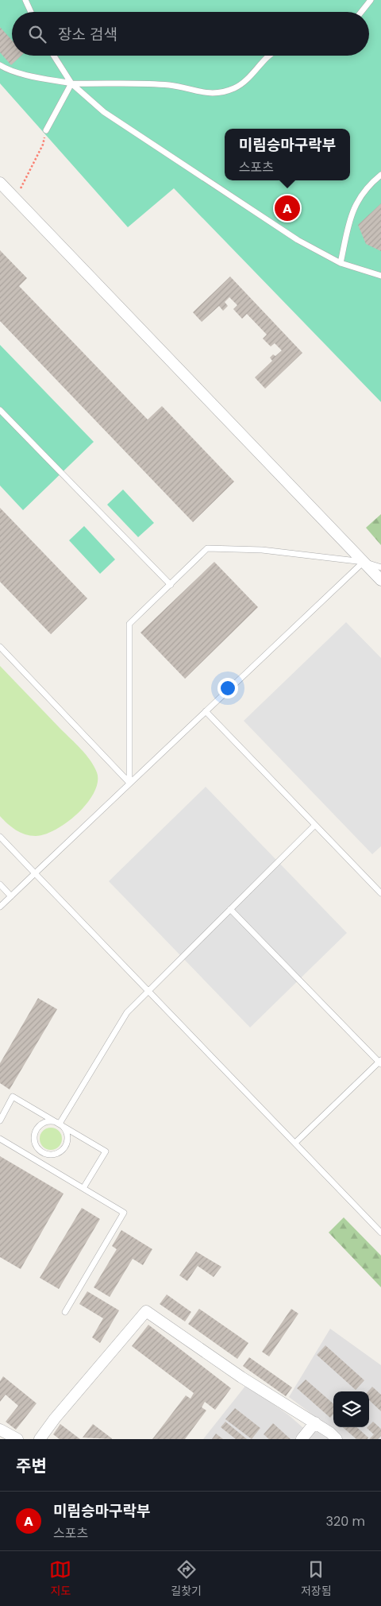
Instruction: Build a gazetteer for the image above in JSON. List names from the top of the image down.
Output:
{
  "page": {
    "search": "장소 검색",
    "popup": ["미림승마구락부", "스포츠"],
    "pins": "A",
    "heading": "주변",
    "list": [
      {
        "mark": "A",
        "name": "미림승마구락부",
        "note": "스포츠",
        "value": "320 m"
      }
    ],
    "nav": ["지도", "길찾기", "저장됨"]
  }
}
